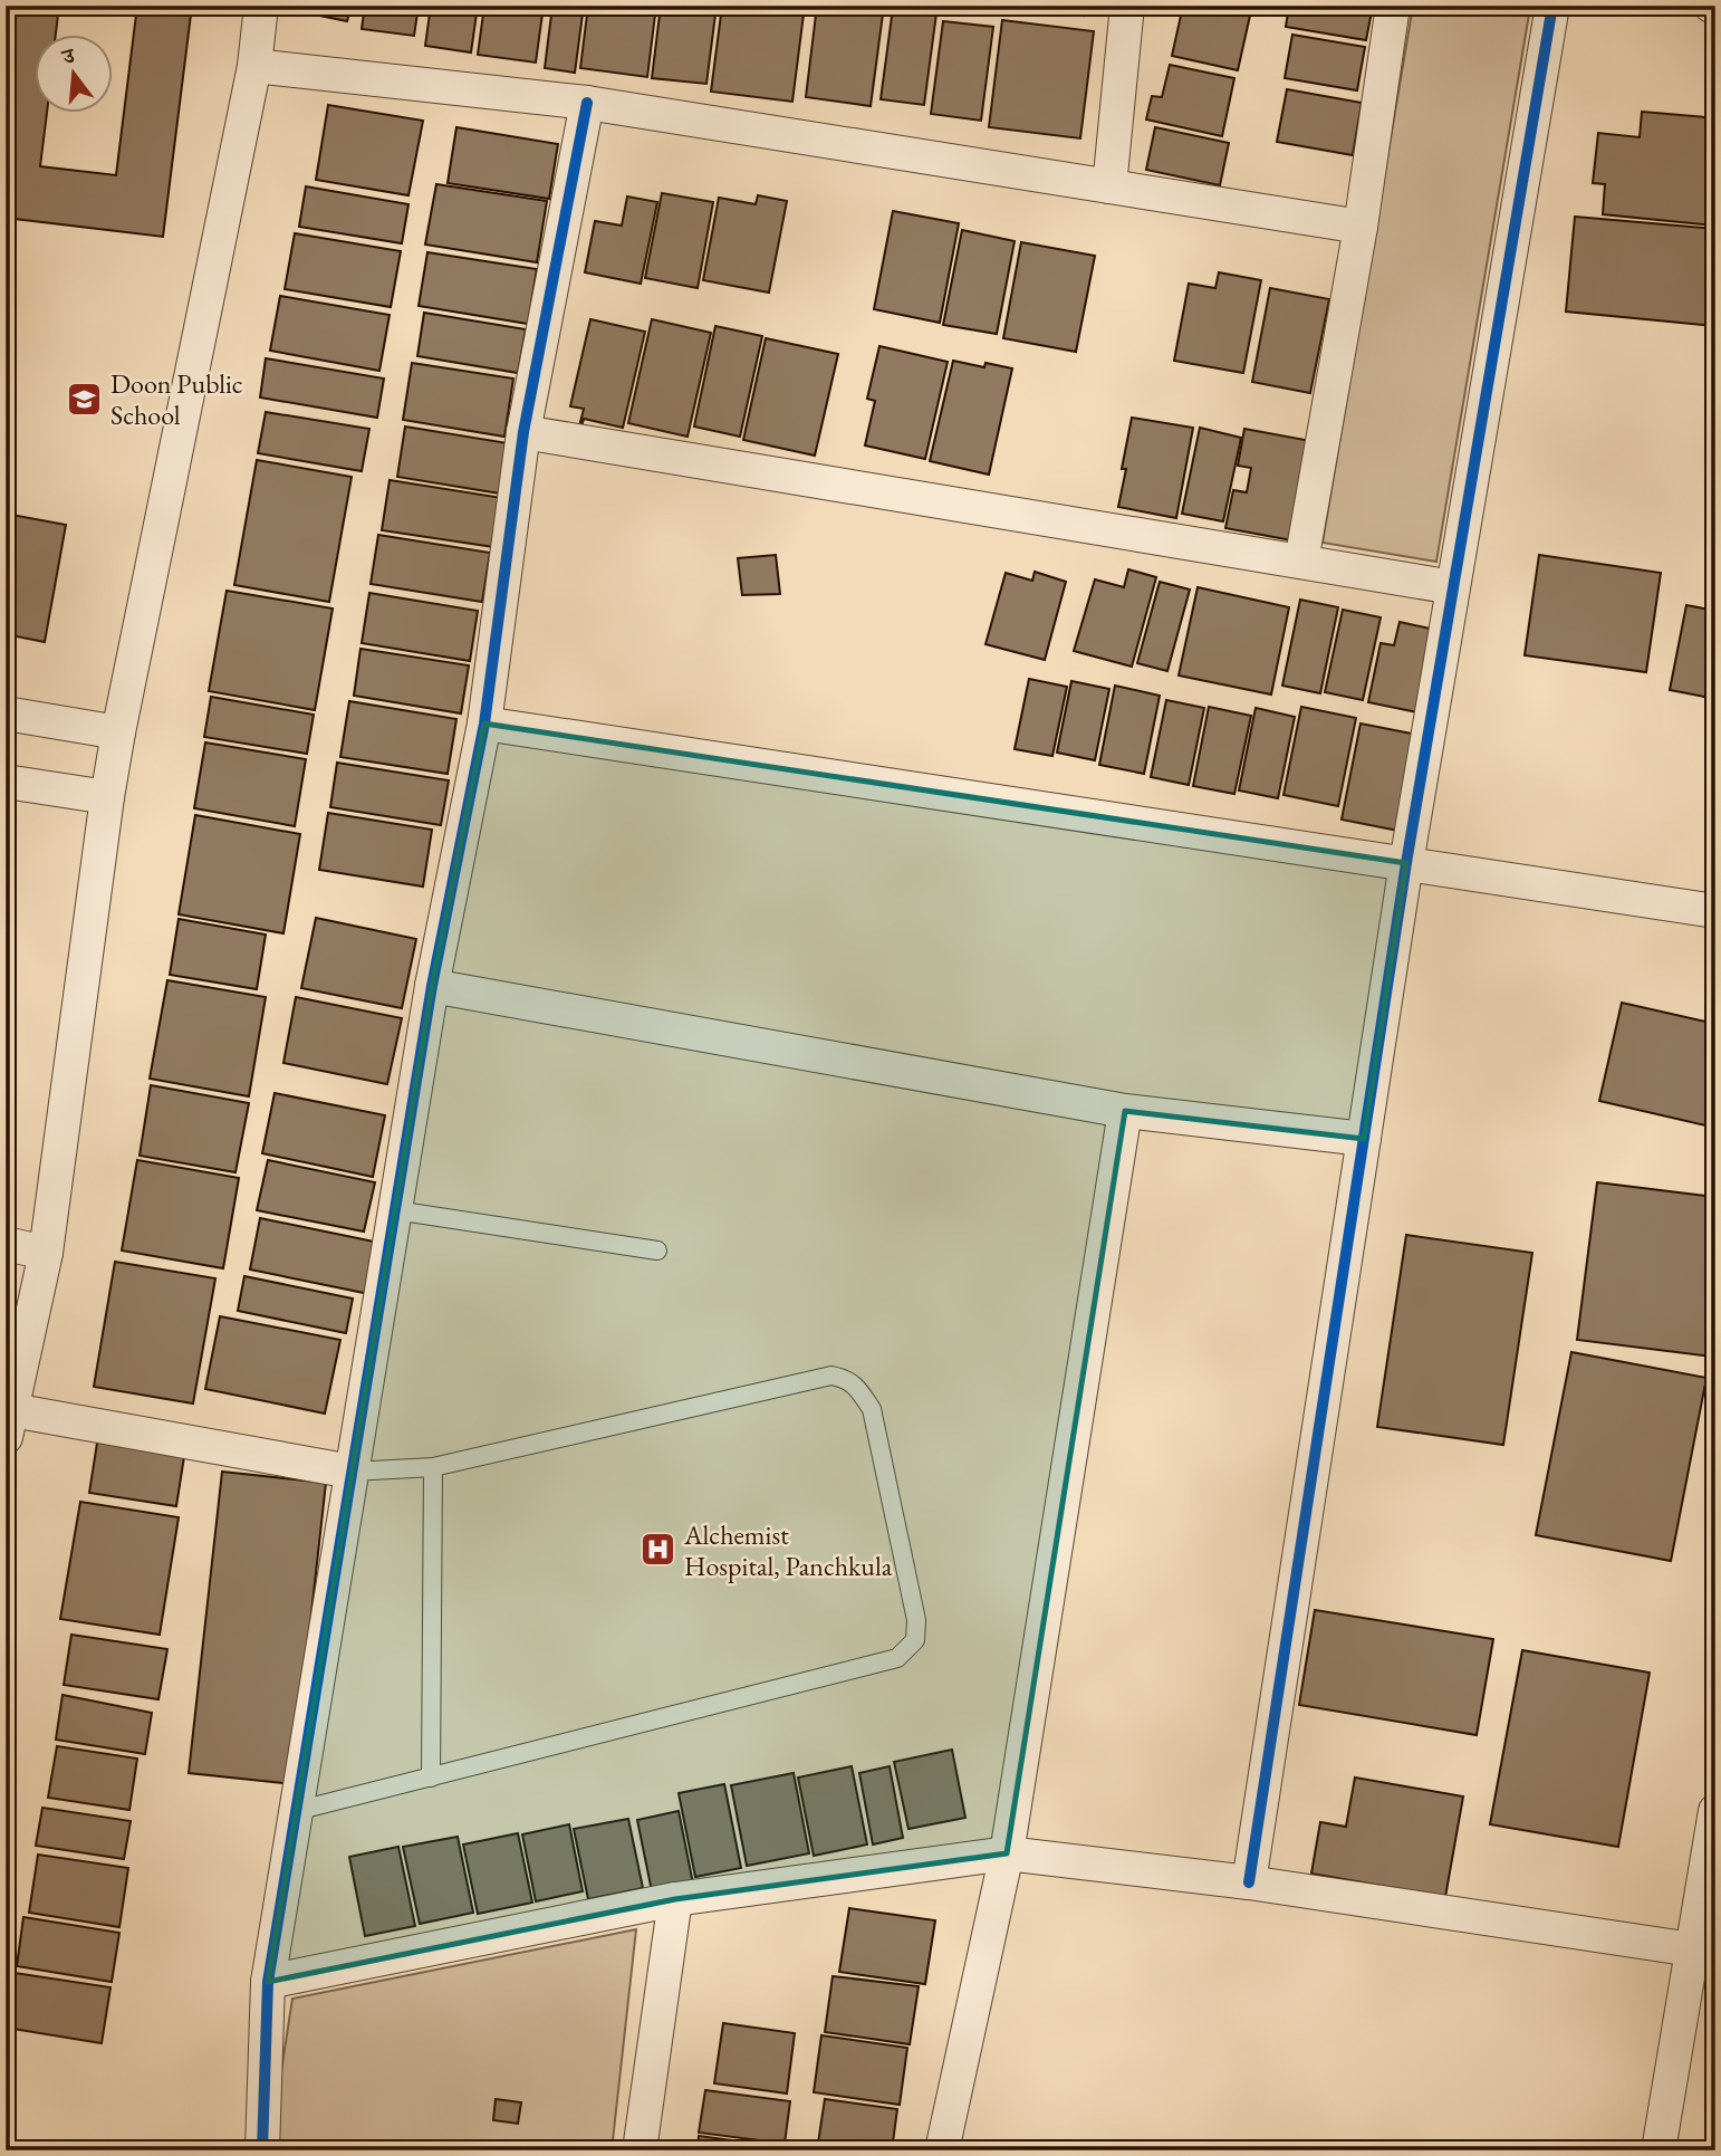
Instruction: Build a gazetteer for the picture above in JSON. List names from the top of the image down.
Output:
{
  "places": {
    "school or university": ["Doon Public School"],
    "hospital": ["Alchemist Hospital, Panchkula"]
  },
  "north": "top"
}
